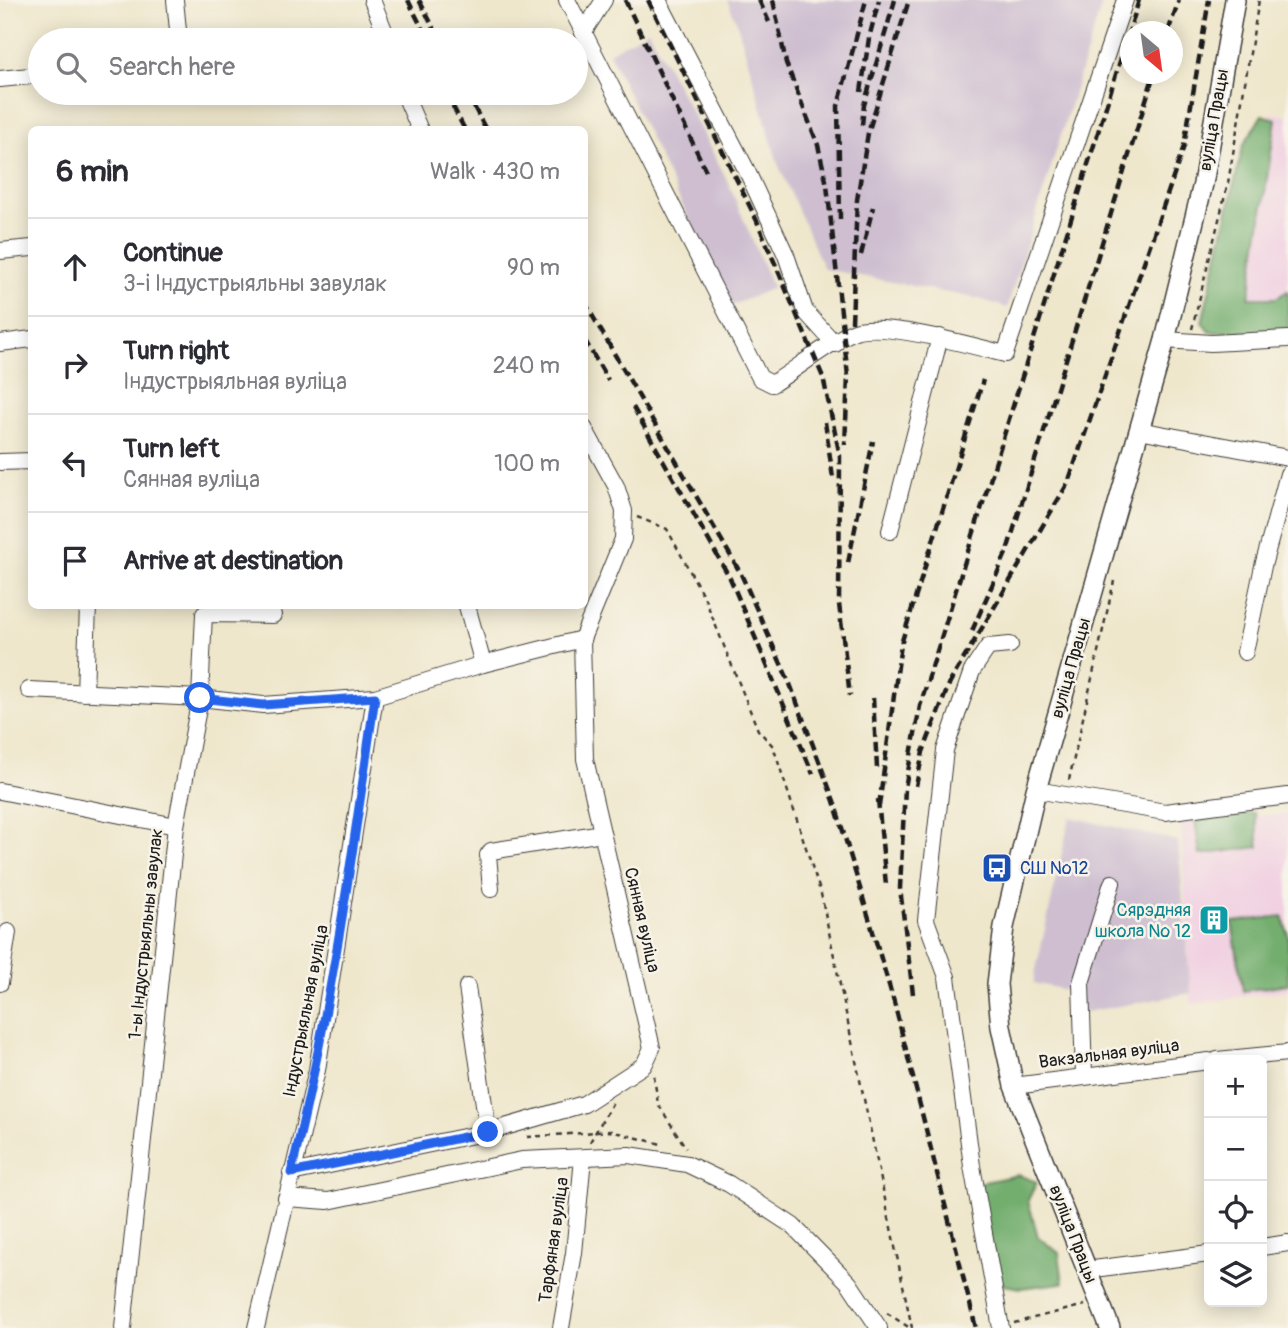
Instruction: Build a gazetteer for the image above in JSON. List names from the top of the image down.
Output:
{
  "streets": {
    "main road": ["вуліца Працы"],
    "street": [
      "Сянная вуліца",
      "1-ы Індустрыяльны завулак",
      "Індустрыяльная вуліца",
      "Вакзальная вуліца",
      "Тарфяная вуліца"
    ]
  },
  "crossings": [
    ["вуліца Працы", "Вакзальная вуліца"],
    ["Сянная вуліца", "Індустрыяльная вуліца"]
  ],
  "places": {
    "bus stop": ["СШ №12"],
    "building": ["Сярэдняя школа № 12"]
  },
  "north": "bottom right",
  "page": {
    "search": "Search here",
    "heading": ["6 min", "Walk · 430 m"],
    "list": [
      ["Continue", "3-і Індустрыяльны завулак", "90 m"],
      ["Turn right", "Індустрыяльная вуліца", "240 m"],
      ["Turn left", "Сянная вуліца", "100 m"],
      "Arrive at destination"
    ],
    "map_buttons": ["+", "−"]
  }
}
